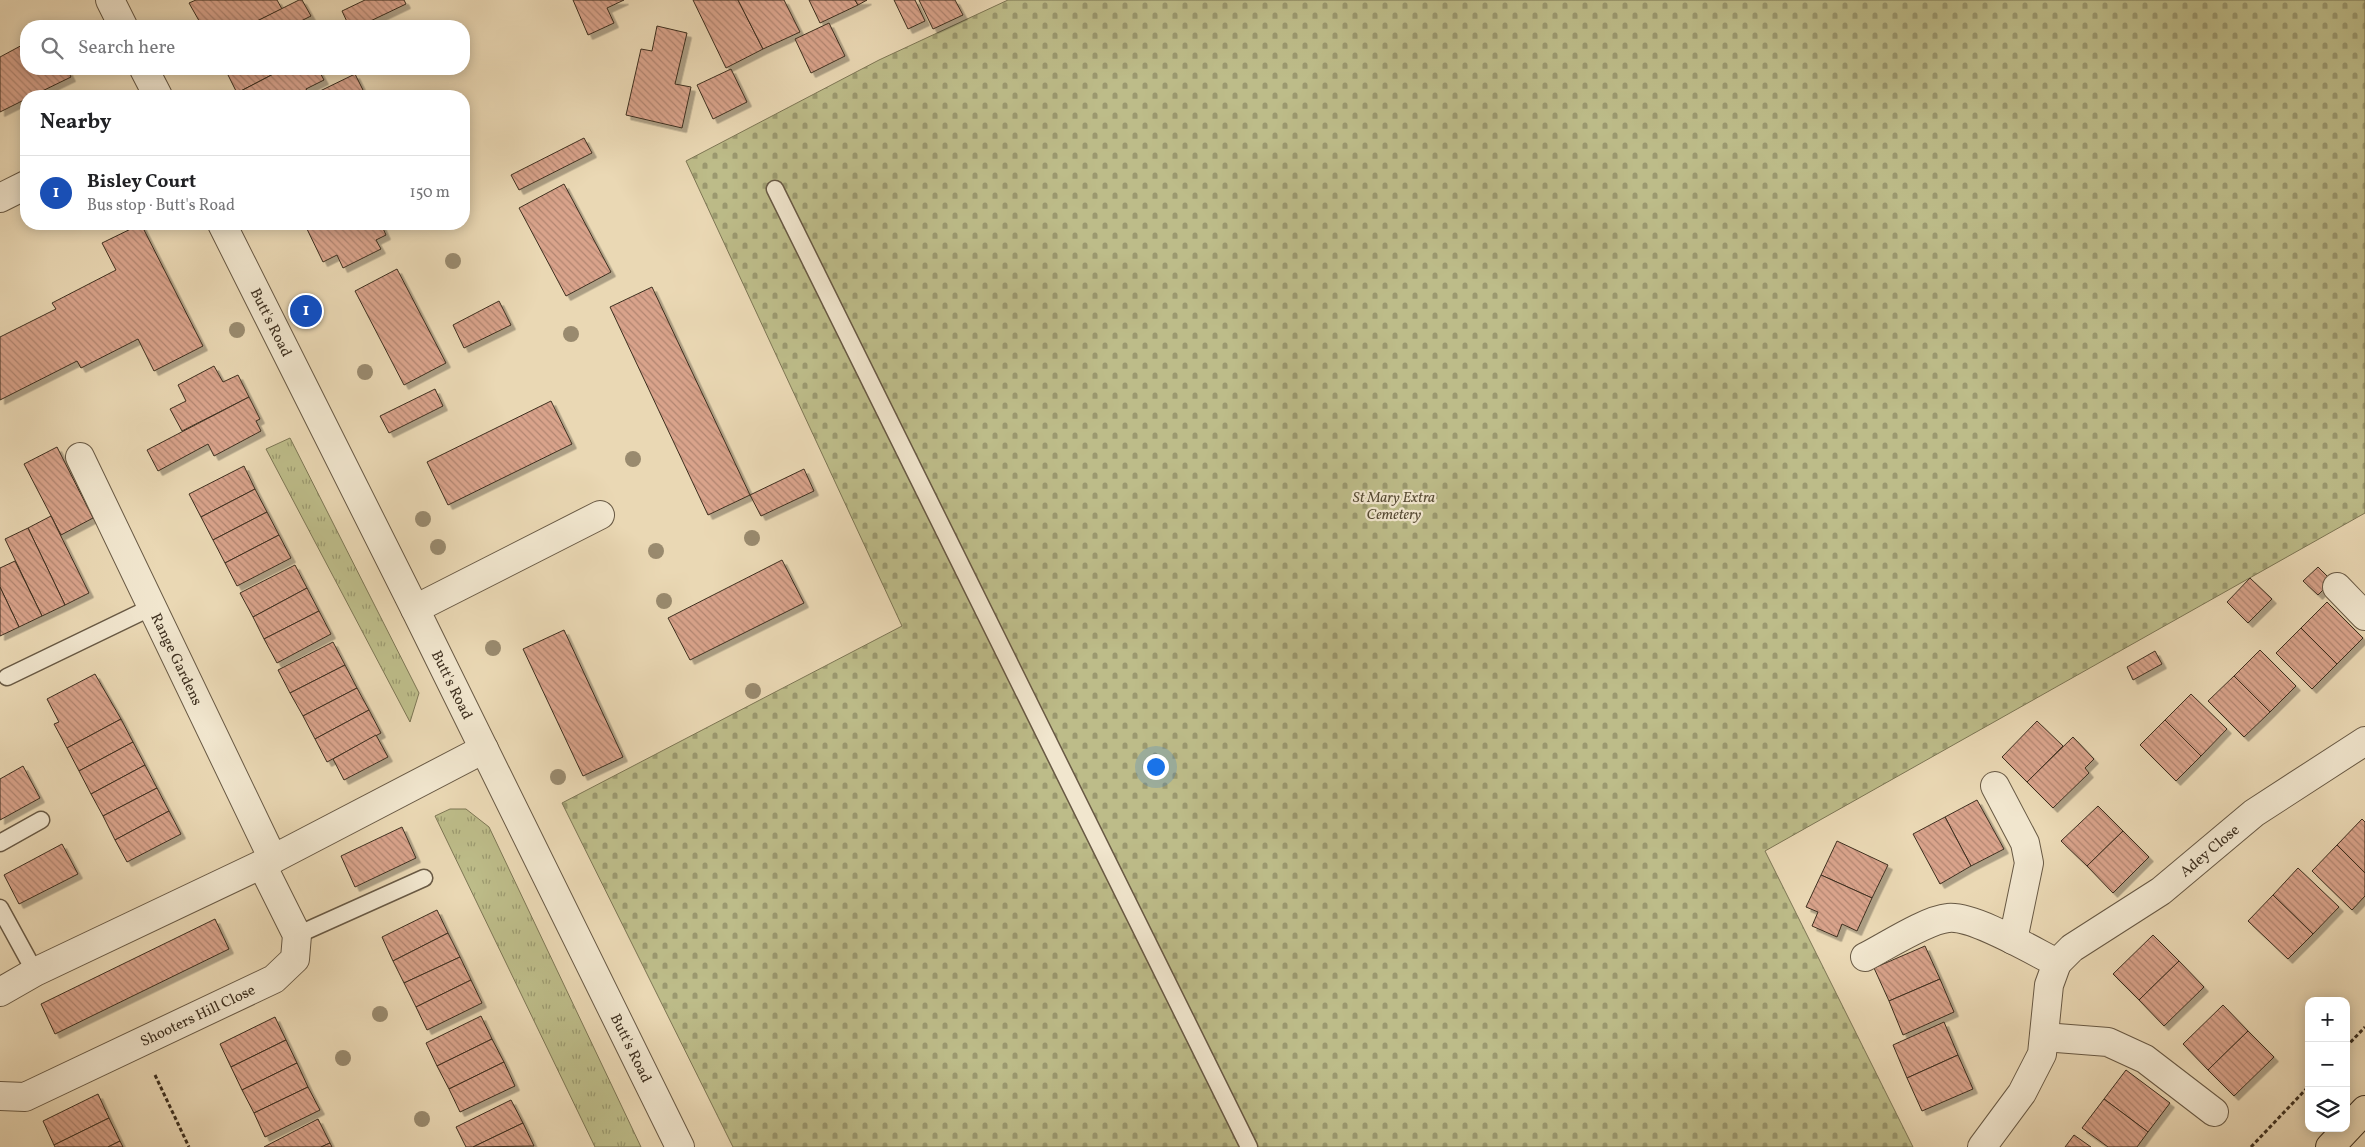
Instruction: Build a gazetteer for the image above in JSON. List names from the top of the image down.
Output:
{
  "streets": {
    "street": [
      "Butt's Road",
      "Range Gardens",
      "Adey Close",
      "Shooters Hill Close"
    ]
  },
  "crossings": [
    ["Range Gardens", "Shooters Hill Close"]
  ],
  "parks": ["St Mary Extra Cemetery"],
  "page": {
    "search": "Search here",
    "heading": "Nearby",
    "list": [
      {
        "mark": "1",
        "name": "Bisley Court",
        "note": "Bus stop · Butt's Road",
        "value": "150 m"
      }
    ],
    "pins": "1",
    "map_buttons": ["+", "−"]
  }
}
